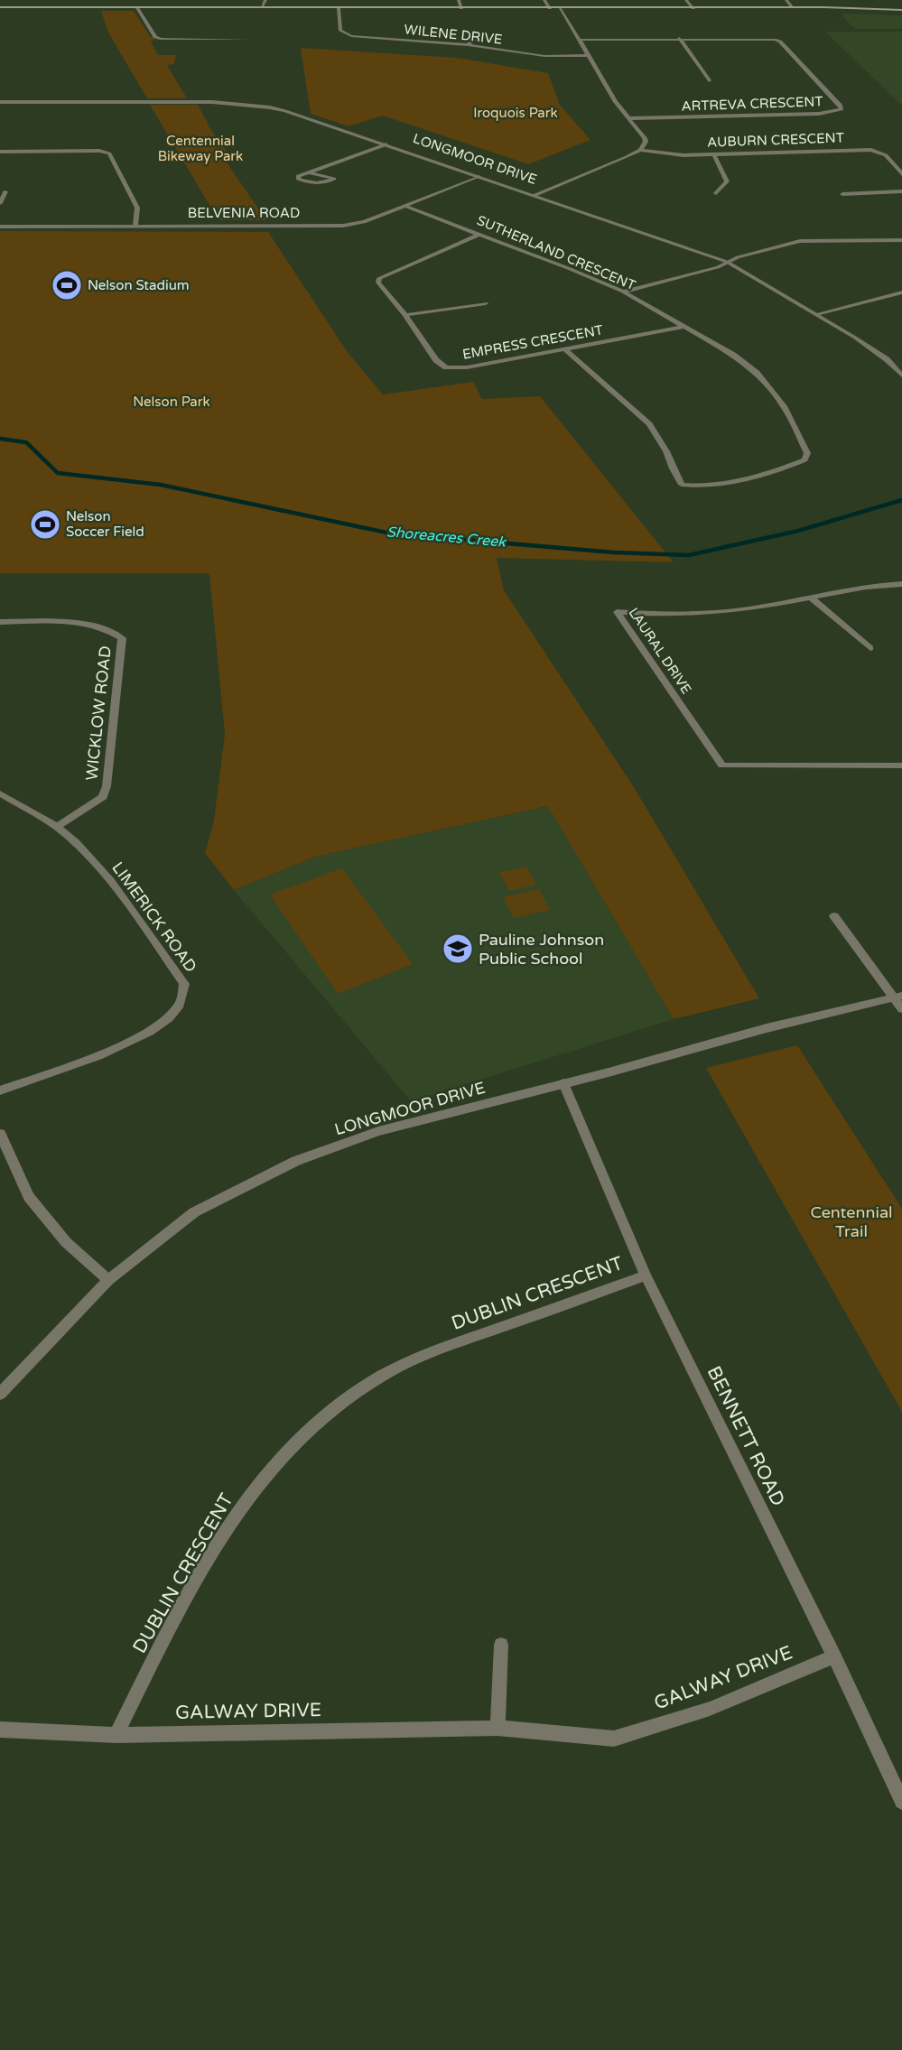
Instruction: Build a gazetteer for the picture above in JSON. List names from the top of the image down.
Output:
{
  "streets": {
    "street": [
      "WILENE DRIVE",
      "ARTREVA CRESCENT",
      "AUBURN CRESCENT",
      "LONGMOOR DRIVE",
      "BELVENIA ROAD",
      "SUTHERLAND CRESCENT",
      "EMPRESS CRESCENT",
      "LAURAL DRIVE",
      "WICKLOW ROAD",
      "LIMERICK ROAD",
      "DUBLIN CRESCENT",
      "BENNETT ROAD",
      "GALWAY DRIVE"
    ]
  },
  "crossings": [
    ["LONGMOOR DRIVE", "BELVENIA ROAD"],
    ["LONGMOOR DRIVE", "BENNETT ROAD"],
    ["BELVENIA ROAD", "SUTHERLAND CRESCENT"],
    ["SUTHERLAND CRESCENT", "EMPRESS CRESCENT"],
    ["WICKLOW ROAD", "LIMERICK ROAD"],
    ["DUBLIN CRESCENT", "BENNETT ROAD"],
    ["DUBLIN CRESCENT", "GALWAY DRIVE"],
    ["BENNETT ROAD", "GALWAY DRIVE"]
  ],
  "water": ["Shoreacres Creek"],
  "parks": [
    "Iroquois Park",
    "Centennial Bikeway Park",
    "Nelson Park",
    "Centennial Trail"
  ],
  "places": {
    "sports": ["Nelson Stadium", "Nelson Soccer Field"],
    "school or university": ["Pauline Johnson Public School"]
  }
}
